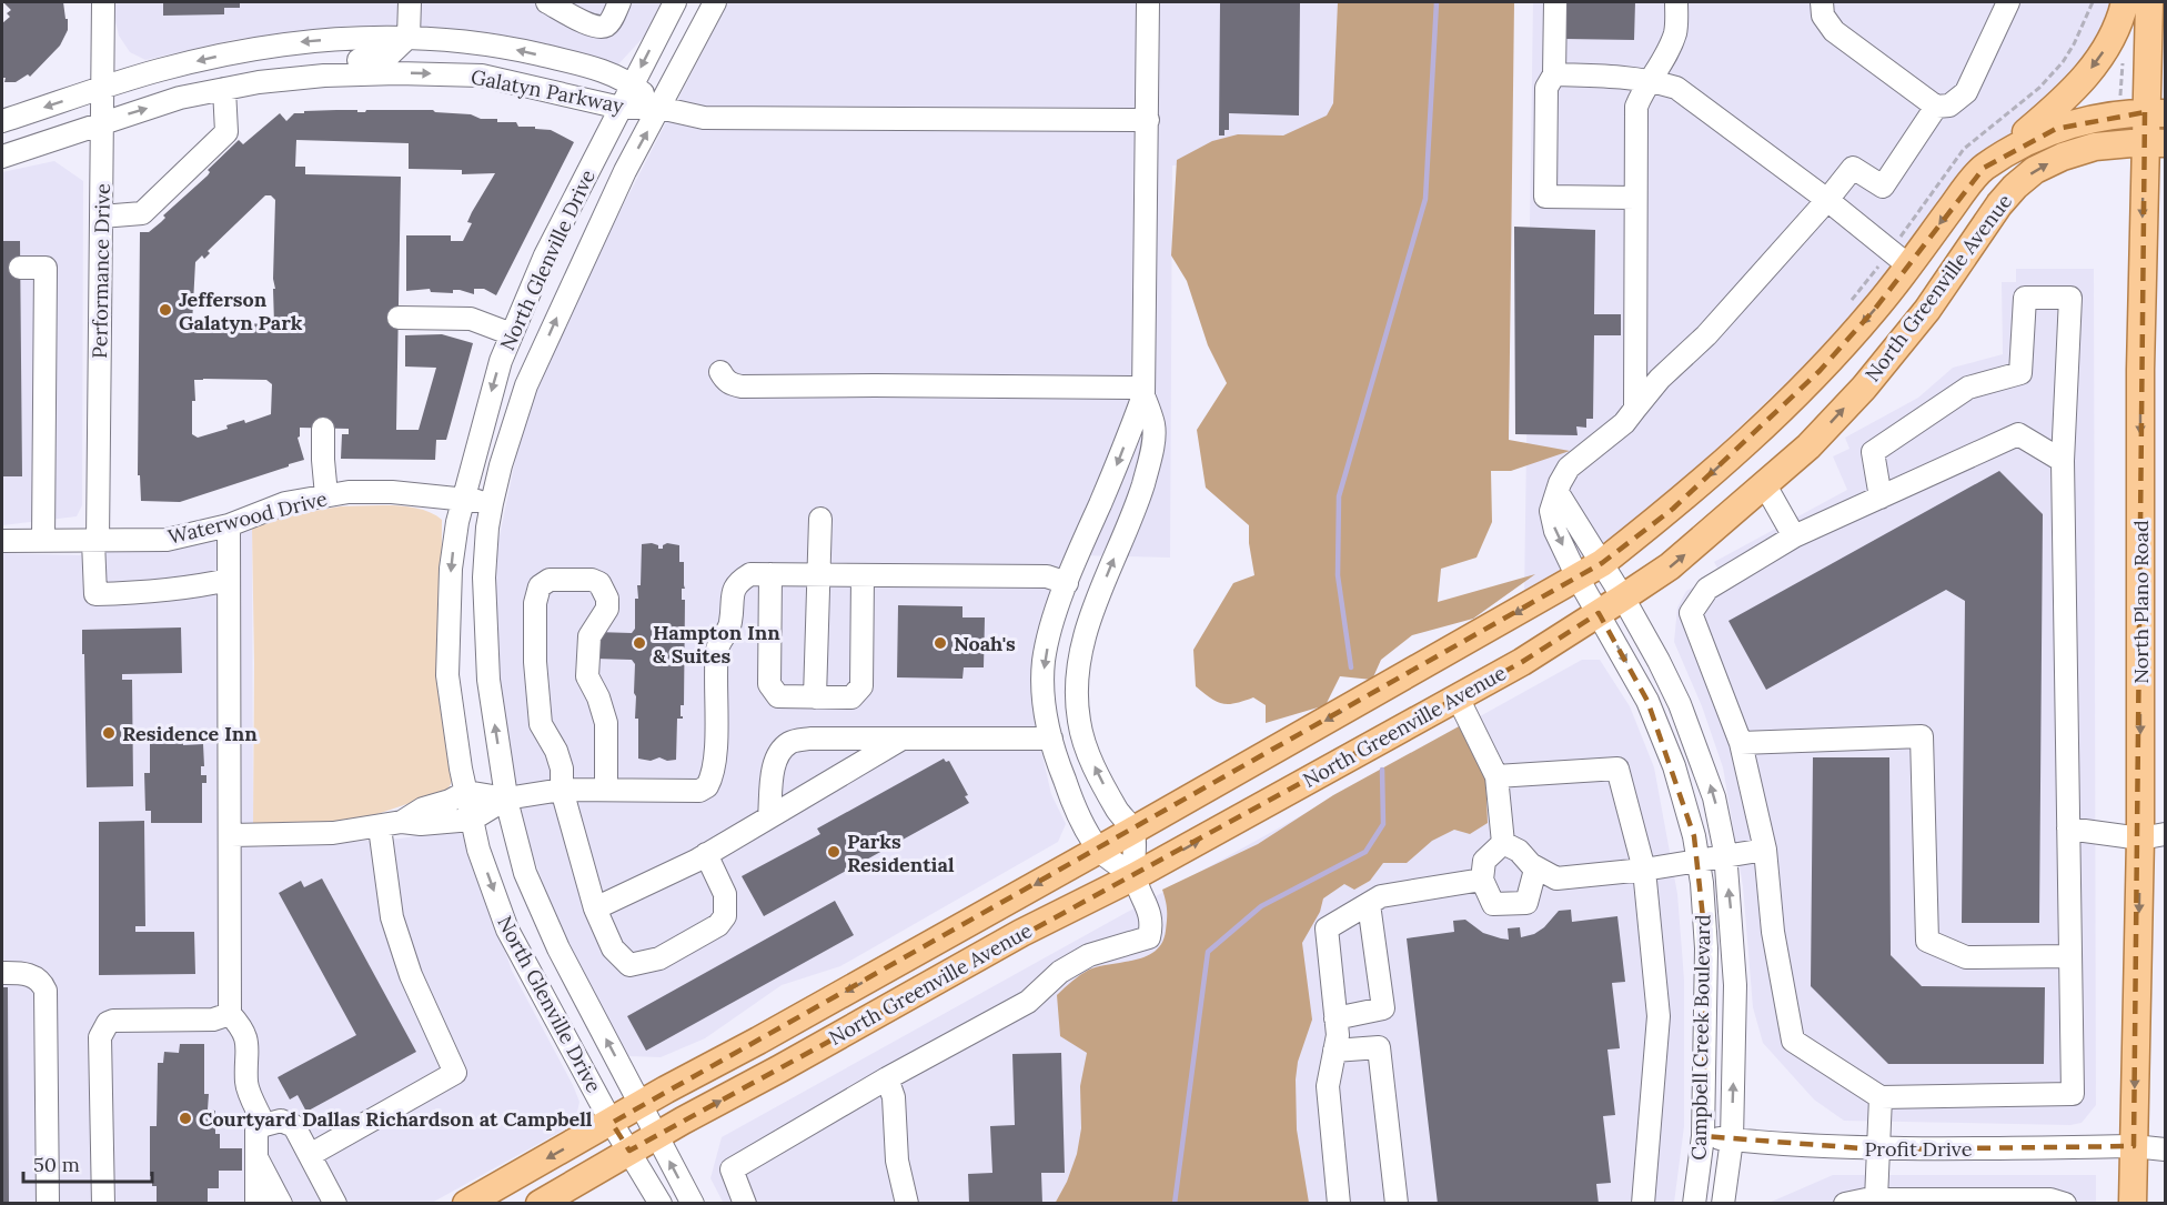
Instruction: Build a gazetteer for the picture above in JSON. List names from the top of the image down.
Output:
{
  "streets": {
    "main road": ["North Greenville Avenue", "North Plano Road"],
    "street": [
      "Galatyn Parkway",
      "North Glenville Drive",
      "Performance Drive",
      "Waterwood Drive",
      "Campbell Creek Boulevard",
      "Profit Drive"
    ]
  },
  "crossings": [
    ["Galatyn Parkway", "North Glenville Drive"],
    ["Galatyn Parkway", "Performance Drive"],
    ["North Glenville Drive", "North Greenville Avenue"],
    ["North Glenville Drive", "Waterwood Drive"],
    ["Performance Drive", "Waterwood Drive"],
    ["North Greenville Avenue", "North Plano Road"],
    ["North Greenville Avenue", "Campbell Creek Boulevard"],
    ["North Plano Road", "Profit Drive"],
    ["Campbell Creek Boulevard", "Profit Drive"]
  ],
  "one_way": ["North Plano Road"],
  "places": [
    "Jefferson Galatyn Park",
    "Hampton Inn & Suites",
    "Noah's",
    "Residence Inn",
    "Parks Residential",
    "Courtyard Dallas Richardson at Campbell"
  ],
  "scale_bar": "50 m"
}
